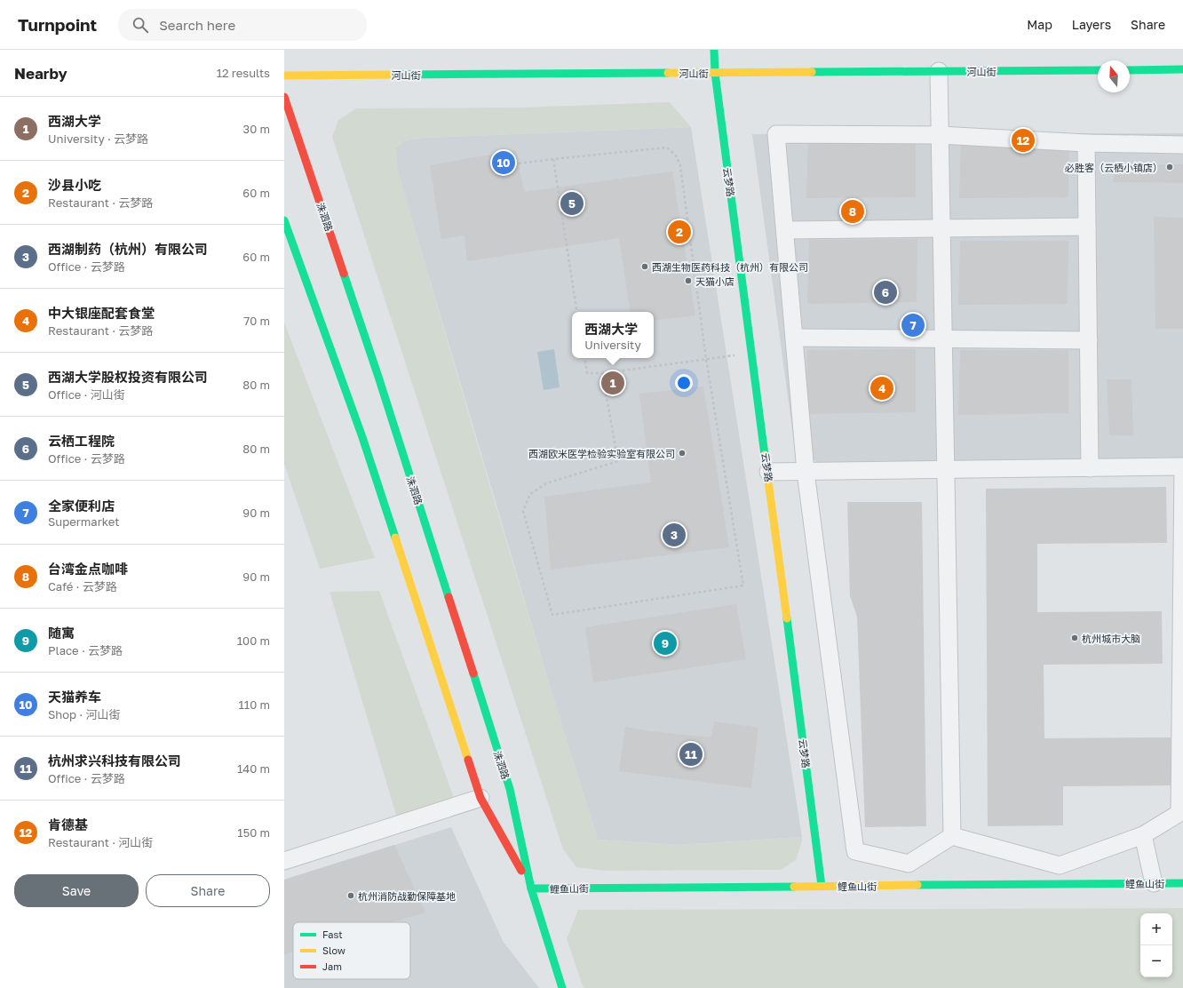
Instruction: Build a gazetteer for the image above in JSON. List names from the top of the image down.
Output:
{
  "streets": {
    "street": [
      "河山街",
      "云梦路",
      "洙泗路",
      "鲤鱼山街"
    ]
  },
  "crossings": [
    ["河山街", "云梦路"],
    ["云梦路", "鲤鱼山街"],
    ["洙泗路", "鲤鱼山街"]
  ],
  "places": [
    "必胜客（云栖小镇店）",
    "西湖生物医药科技（杭州）有限公司",
    "天猫小店",
    "西湖欧米医学检验实验室有限公司",
    "杭州城市大脑",
    "杭州消防战勤保障基地"
  ],
  "legend": ["Fast", "Slow", "Jam"],
  "north": "top",
  "page": {
    "header": "Turnpoint",
    "search": "Search here",
    "nav": ["Map", "Layers", "Share"],
    "heading": ["Nearby", "12 results"],
    "list": [
      {
        "mark": "1",
        "name": "西湖大学",
        "note": "University · 云梦路",
        "value": "30 m"
      },
      {
        "mark": "2",
        "name": "沙县小吃",
        "note": "Restaurant · 云梦路",
        "value": "60 m"
      },
      {
        "mark": "3",
        "name": "西湖制药（杭州）有限公司",
        "note": "Office · 云梦路",
        "value": "60 m"
      },
      {
        "mark": "4",
        "name": "中大银座配套食堂",
        "note": "Restaurant · 云梦路",
        "value": "70 m"
      },
      {
        "mark": "5",
        "name": "西湖大学股权投资有限公司",
        "note": "Office · 河山街",
        "value": "80 m"
      },
      {
        "mark": "6",
        "name": "云栖工程院",
        "note": "Office · 云梦路",
        "value": "80 m"
      },
      {
        "mark": "7",
        "name": "全家便利店",
        "note": "Supermarket",
        "value": "90 m"
      },
      {
        "mark": "8",
        "name": "台湾金点咖啡",
        "note": "Café · 云梦路",
        "value": "90 m"
      },
      {
        "mark": "9",
        "name": "随寓",
        "note": "Place · 云梦路",
        "value": "100 m"
      },
      {
        "mark": "10",
        "name": "天猫养车",
        "note": "Shop · 河山街",
        "value": "110 m"
      },
      {
        "mark": "11",
        "name": "杭州求兴科技有限公司",
        "note": "Office · 云梦路",
        "value": "140 m"
      },
      {
        "mark": "12",
        "name": "肯德基",
        "note": "Restaurant · 河山街",
        "value": "150 m"
      }
    ],
    "pins": [
      "12",
      "10",
      "5",
      "8",
      "2",
      "6",
      "7",
      "1",
      "4",
      "3",
      "9",
      "11"
    ],
    "popup": ["西湖大学", "University"],
    "buttons": ["Save", "Share"],
    "map_buttons": ["+", "−"]
  }
}
